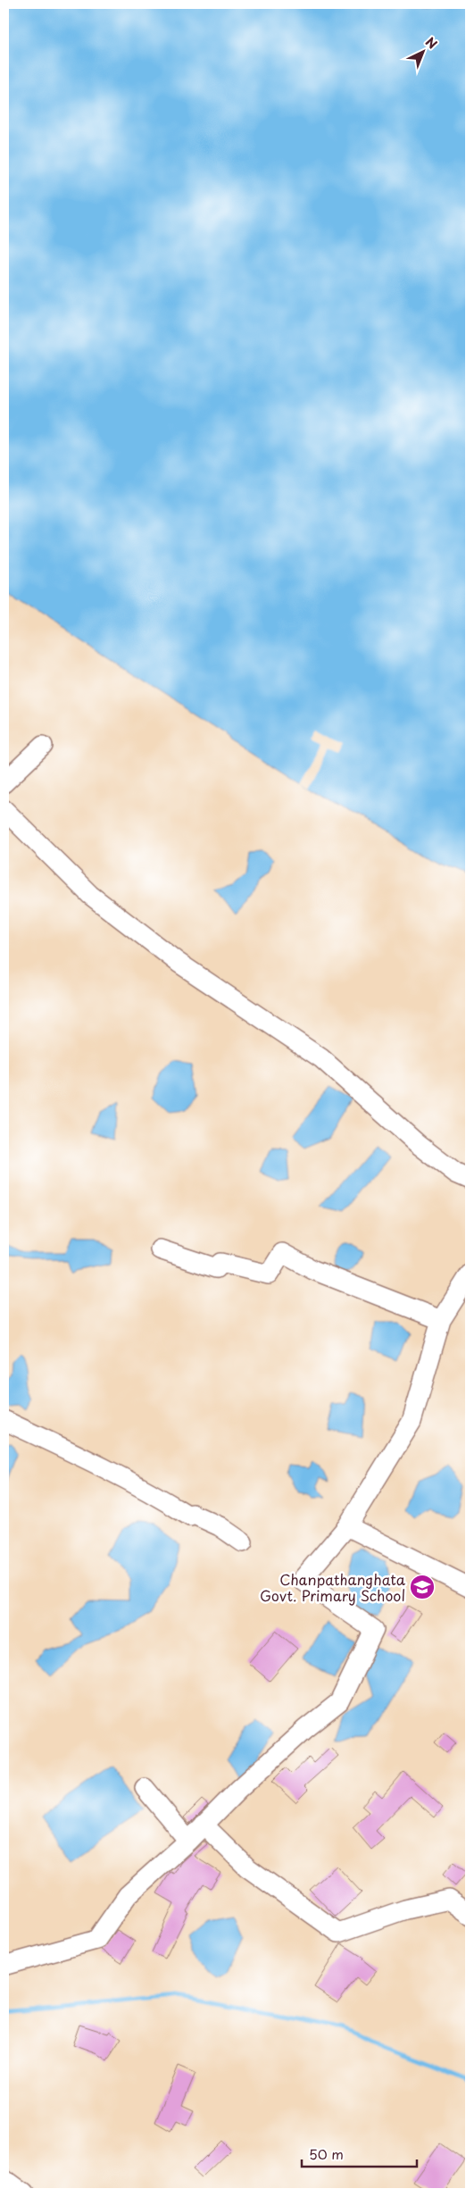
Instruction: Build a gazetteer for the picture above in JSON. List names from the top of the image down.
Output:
{
  "places": {
    "school or university": ["Chanpathanghata Govt. Primary School"]
  },
  "scale_bar": "50 m",
  "north": "top right"
}
